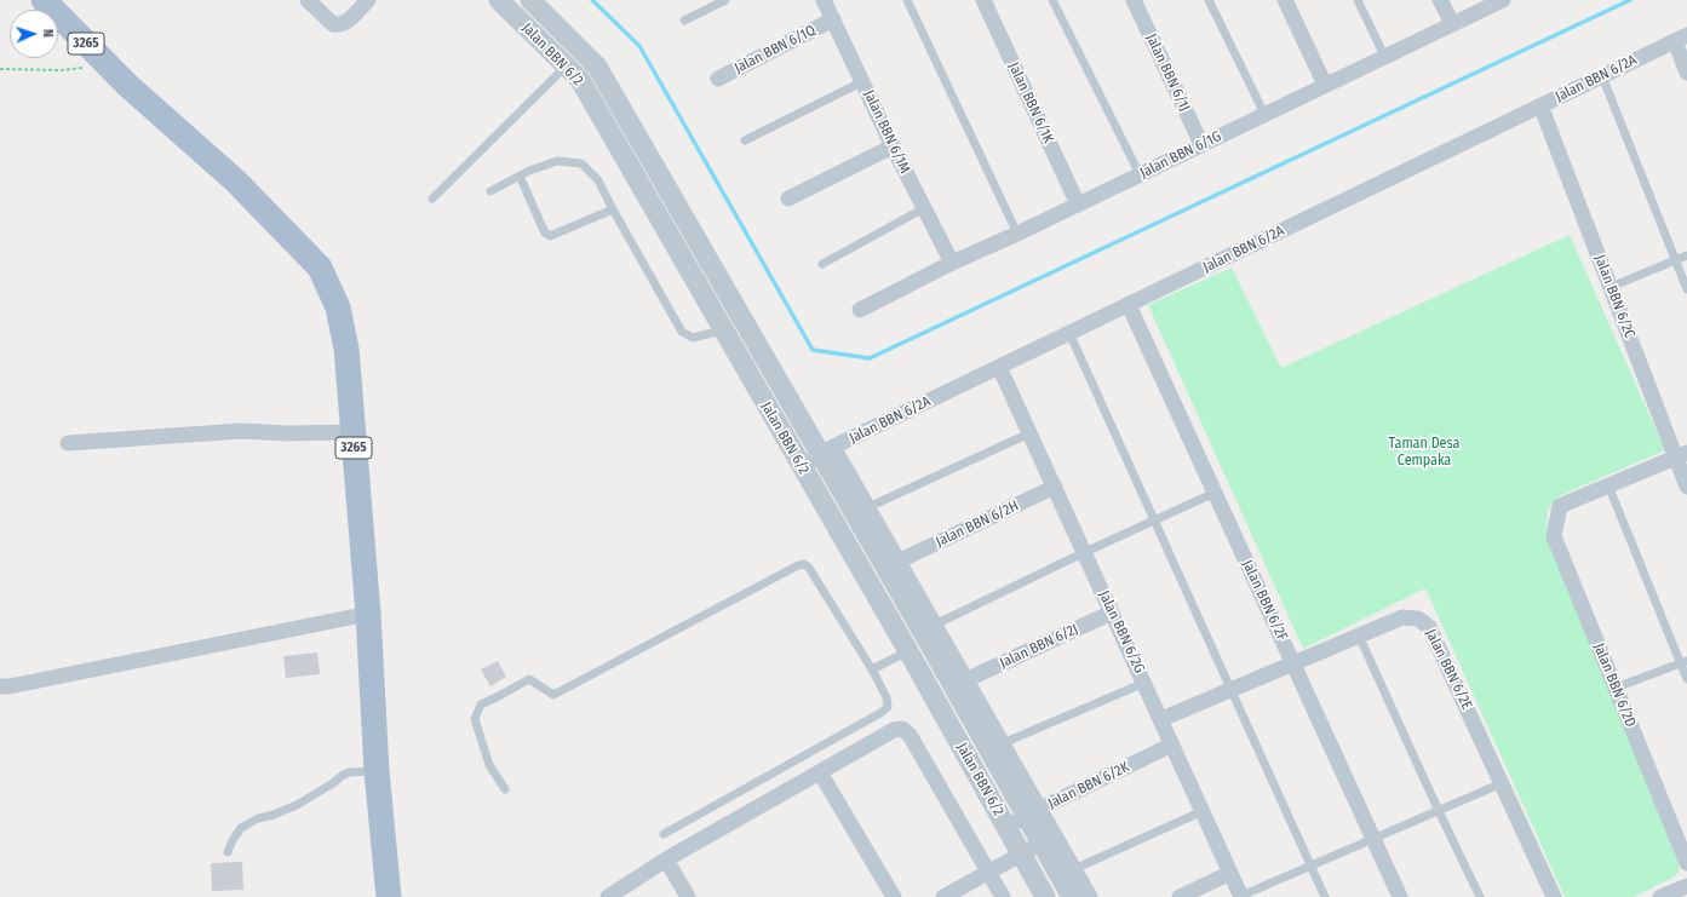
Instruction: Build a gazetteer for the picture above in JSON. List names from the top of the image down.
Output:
{
  "streets": {
    "main road": ["3265"],
    "street": [
      "Jalan BBN 6/1Q",
      "Jalan BBN 6/2",
      "Jalan BBN 6/1J",
      "Jalan BBN 6/2A",
      "Jalan BBN 6/1K",
      "Jalan BBN 6/1M",
      "Jalan BBN 6/1G",
      "Jalan BBN 6/2C",
      "Jalan BBN 6/2H",
      "Jalan BBN 6/2F",
      "Jalan BBN 6/2G",
      "Jalan BBN 6/2J",
      "Jalan BBN 6/2E",
      "Jalan BBN 6/2D",
      "Jalan BBN 6/2K"
    ]
  },
  "crossings": [
    ["Jalan BBN 6/1Q", "Jalan BBN 6/1M"],
    ["Jalan BBN 6/2", "Jalan BBN 6/2A"],
    ["Jalan BBN 6/2", "Jalan BBN 6/2K"],
    ["Jalan BBN 6/1J", "Jalan BBN 6/1G"],
    ["Jalan BBN 6/2A", "Jalan BBN 6/2C"],
    ["Jalan BBN 6/2A", "Jalan BBN 6/2F"],
    ["Jalan BBN 6/2A", "Jalan BBN 6/2G"],
    ["Jalan BBN 6/1K", "Jalan BBN 6/1G"],
    ["Jalan BBN 6/1M", "Jalan BBN 6/1G"],
    ["Jalan BBN 6/2H", "Jalan BBN 6/2G"],
    ["Jalan BBN 6/2F", "Jalan BBN 6/2E"],
    ["Jalan BBN 6/2G", "Jalan BBN 6/2J"],
    ["Jalan BBN 6/2G", "Jalan BBN 6/2E"],
    ["Jalan BBN 6/2G", "Jalan BBN 6/2K"]
  ],
  "parks": ["Taman Desa Cempaka"],
  "north": "right"
}
